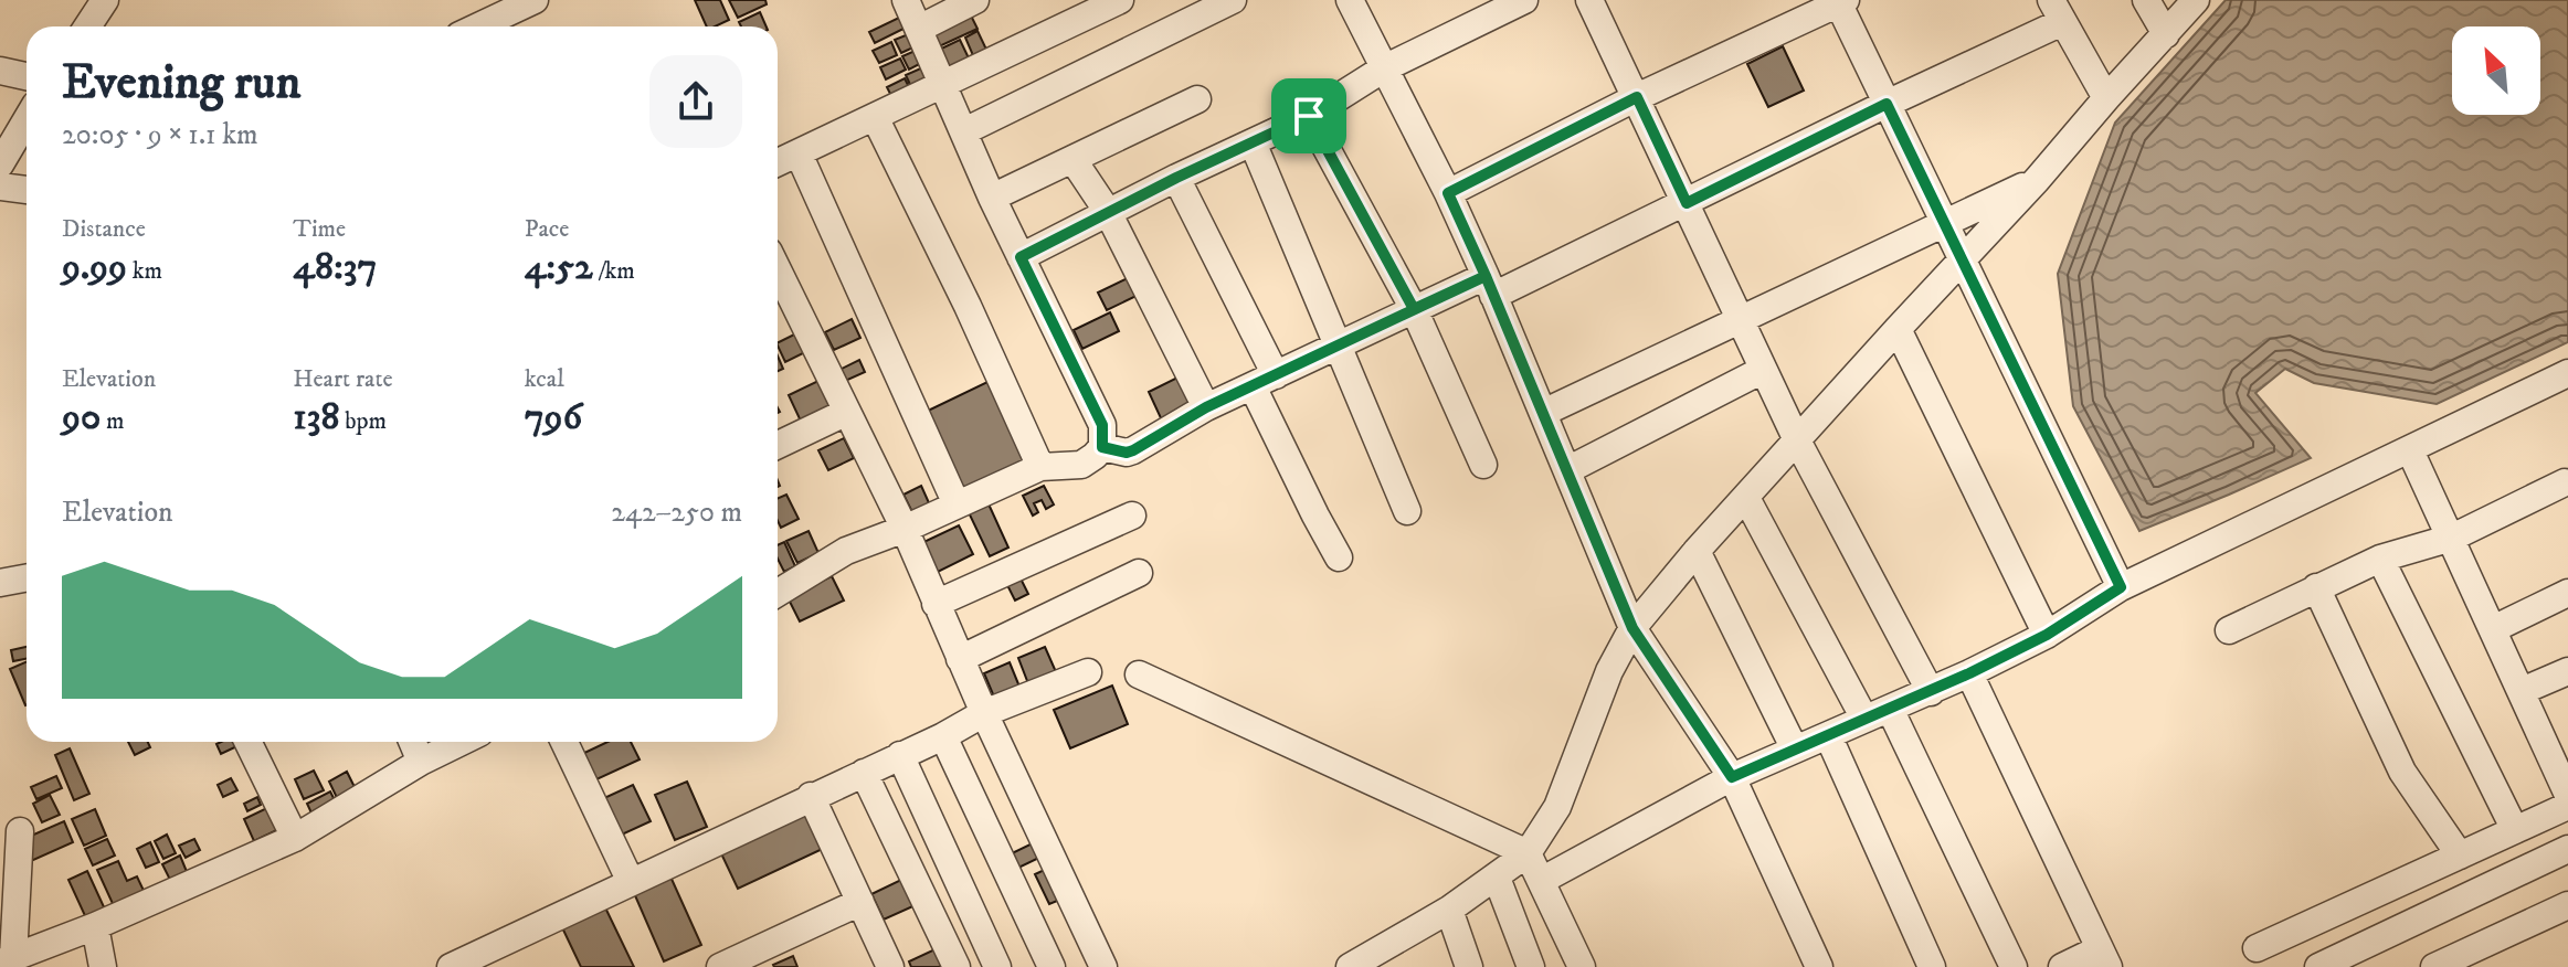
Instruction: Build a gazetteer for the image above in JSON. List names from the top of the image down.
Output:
{
  "north": "top left",
  "page": {
    "heading": ["Evening run", "20:05 · 9 × 1.1 km"],
    "stats": [
      ["Distance", "9.99 km"],
      ["Time", "48:37"],
      ["Pace", "4:52 /km"],
      ["Elevation", "90 m"],
      ["Heart rate", "138 bpm"],
      ["kcal", "796"]
    ],
    "chart": ["Elevation", "242–250 m"]
  }
}
